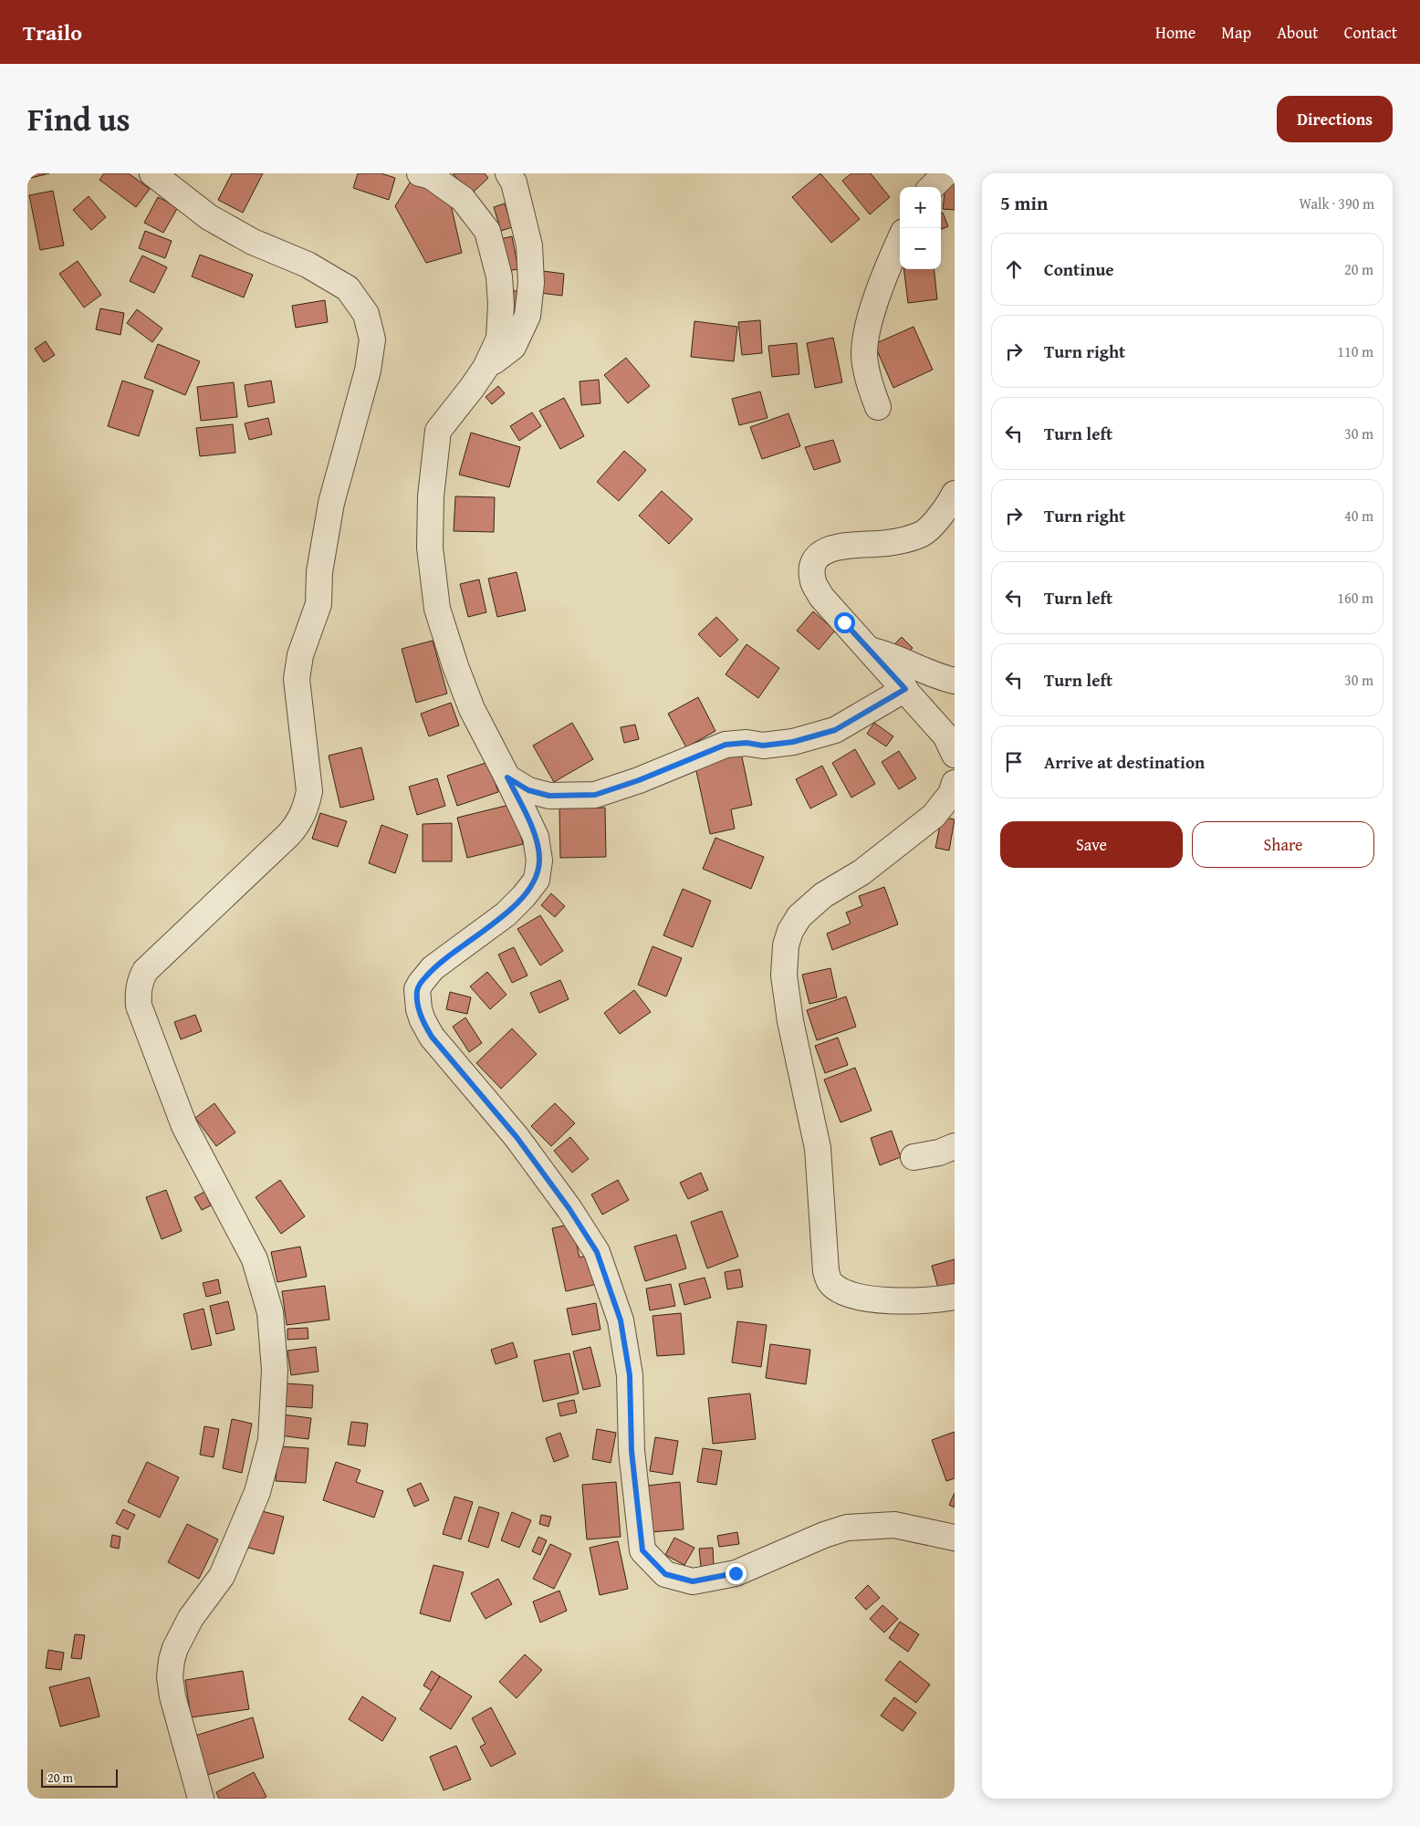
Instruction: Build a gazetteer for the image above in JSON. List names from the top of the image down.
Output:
{
  "scale_bar": "20 m",
  "page": {
    "header": "Trailo",
    "nav": [
      "Home",
      "Map",
      "About",
      "Contact"
    ],
    "title": "Find us",
    "buttons": [
      "Directions",
      ["Save", "Share"]
    ],
    "heading": ["5 min", "Walk · 390 m"],
    "map_buttons": ["+", "−"],
    "list": [
      ["Continue", "20 m"],
      ["Turn right", "110 m"],
      ["Turn left", "30 m"],
      ["Turn right", "40 m"],
      ["Turn left", "160 m"],
      ["Turn left", "30 m"],
      "Arrive at destination"
    ],
    "scale": "20 m"
  }
}
